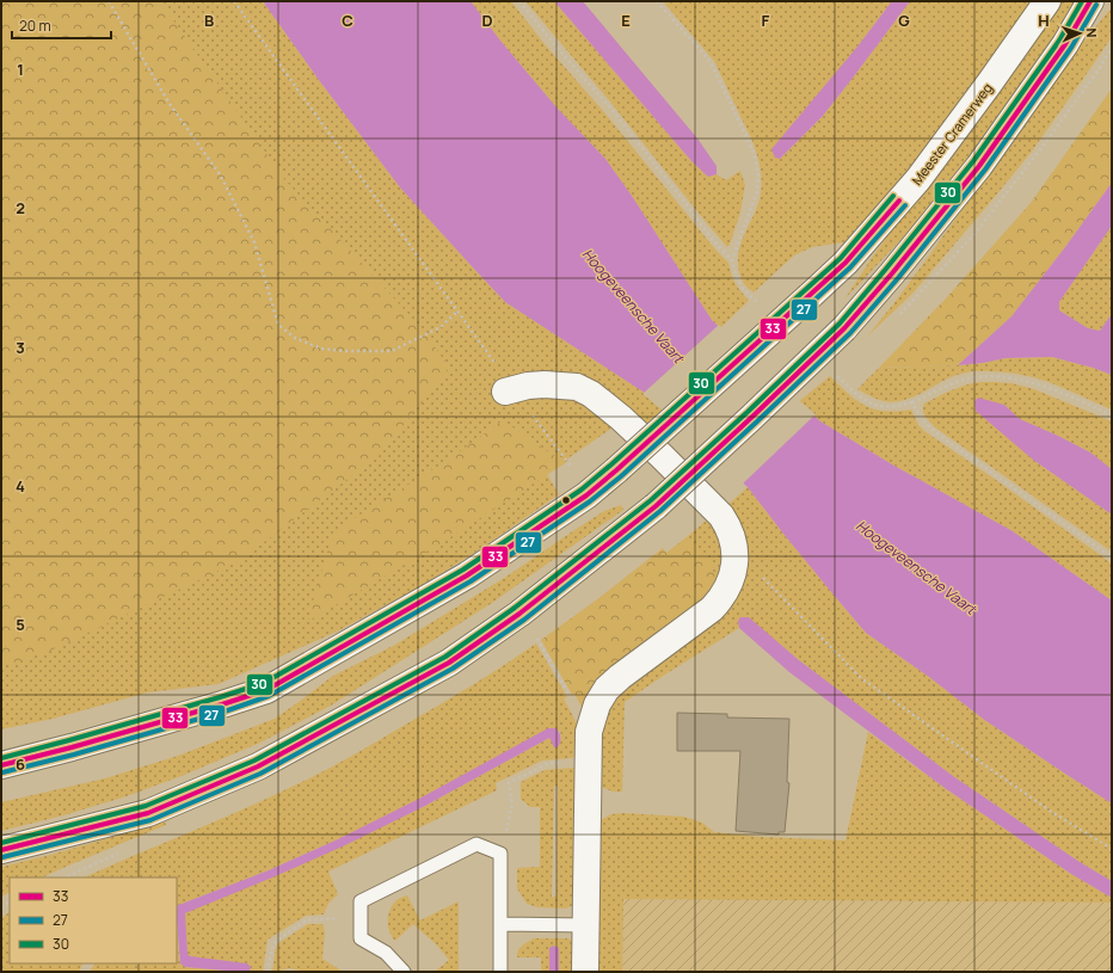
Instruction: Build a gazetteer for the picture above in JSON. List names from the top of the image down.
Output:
{
  "streets": {
    "main road": ["Meester Cramerweg"]
  },
  "water": ["Hoogeveensche Vaart"],
  "lines": ["transit line 33", "transit line 30", "transit line 27"],
  "legend": ["33", "27", "30"],
  "scale_bar": "20 m",
  "north": "right",
  "grid": {
    "columns": [
      "B",
      "C",
      "D",
      "E",
      "F",
      "G",
      "H"
    ],
    "rows": [
      "1",
      "2",
      "3",
      "4",
      "5",
      "6"
    ]
  }
}
